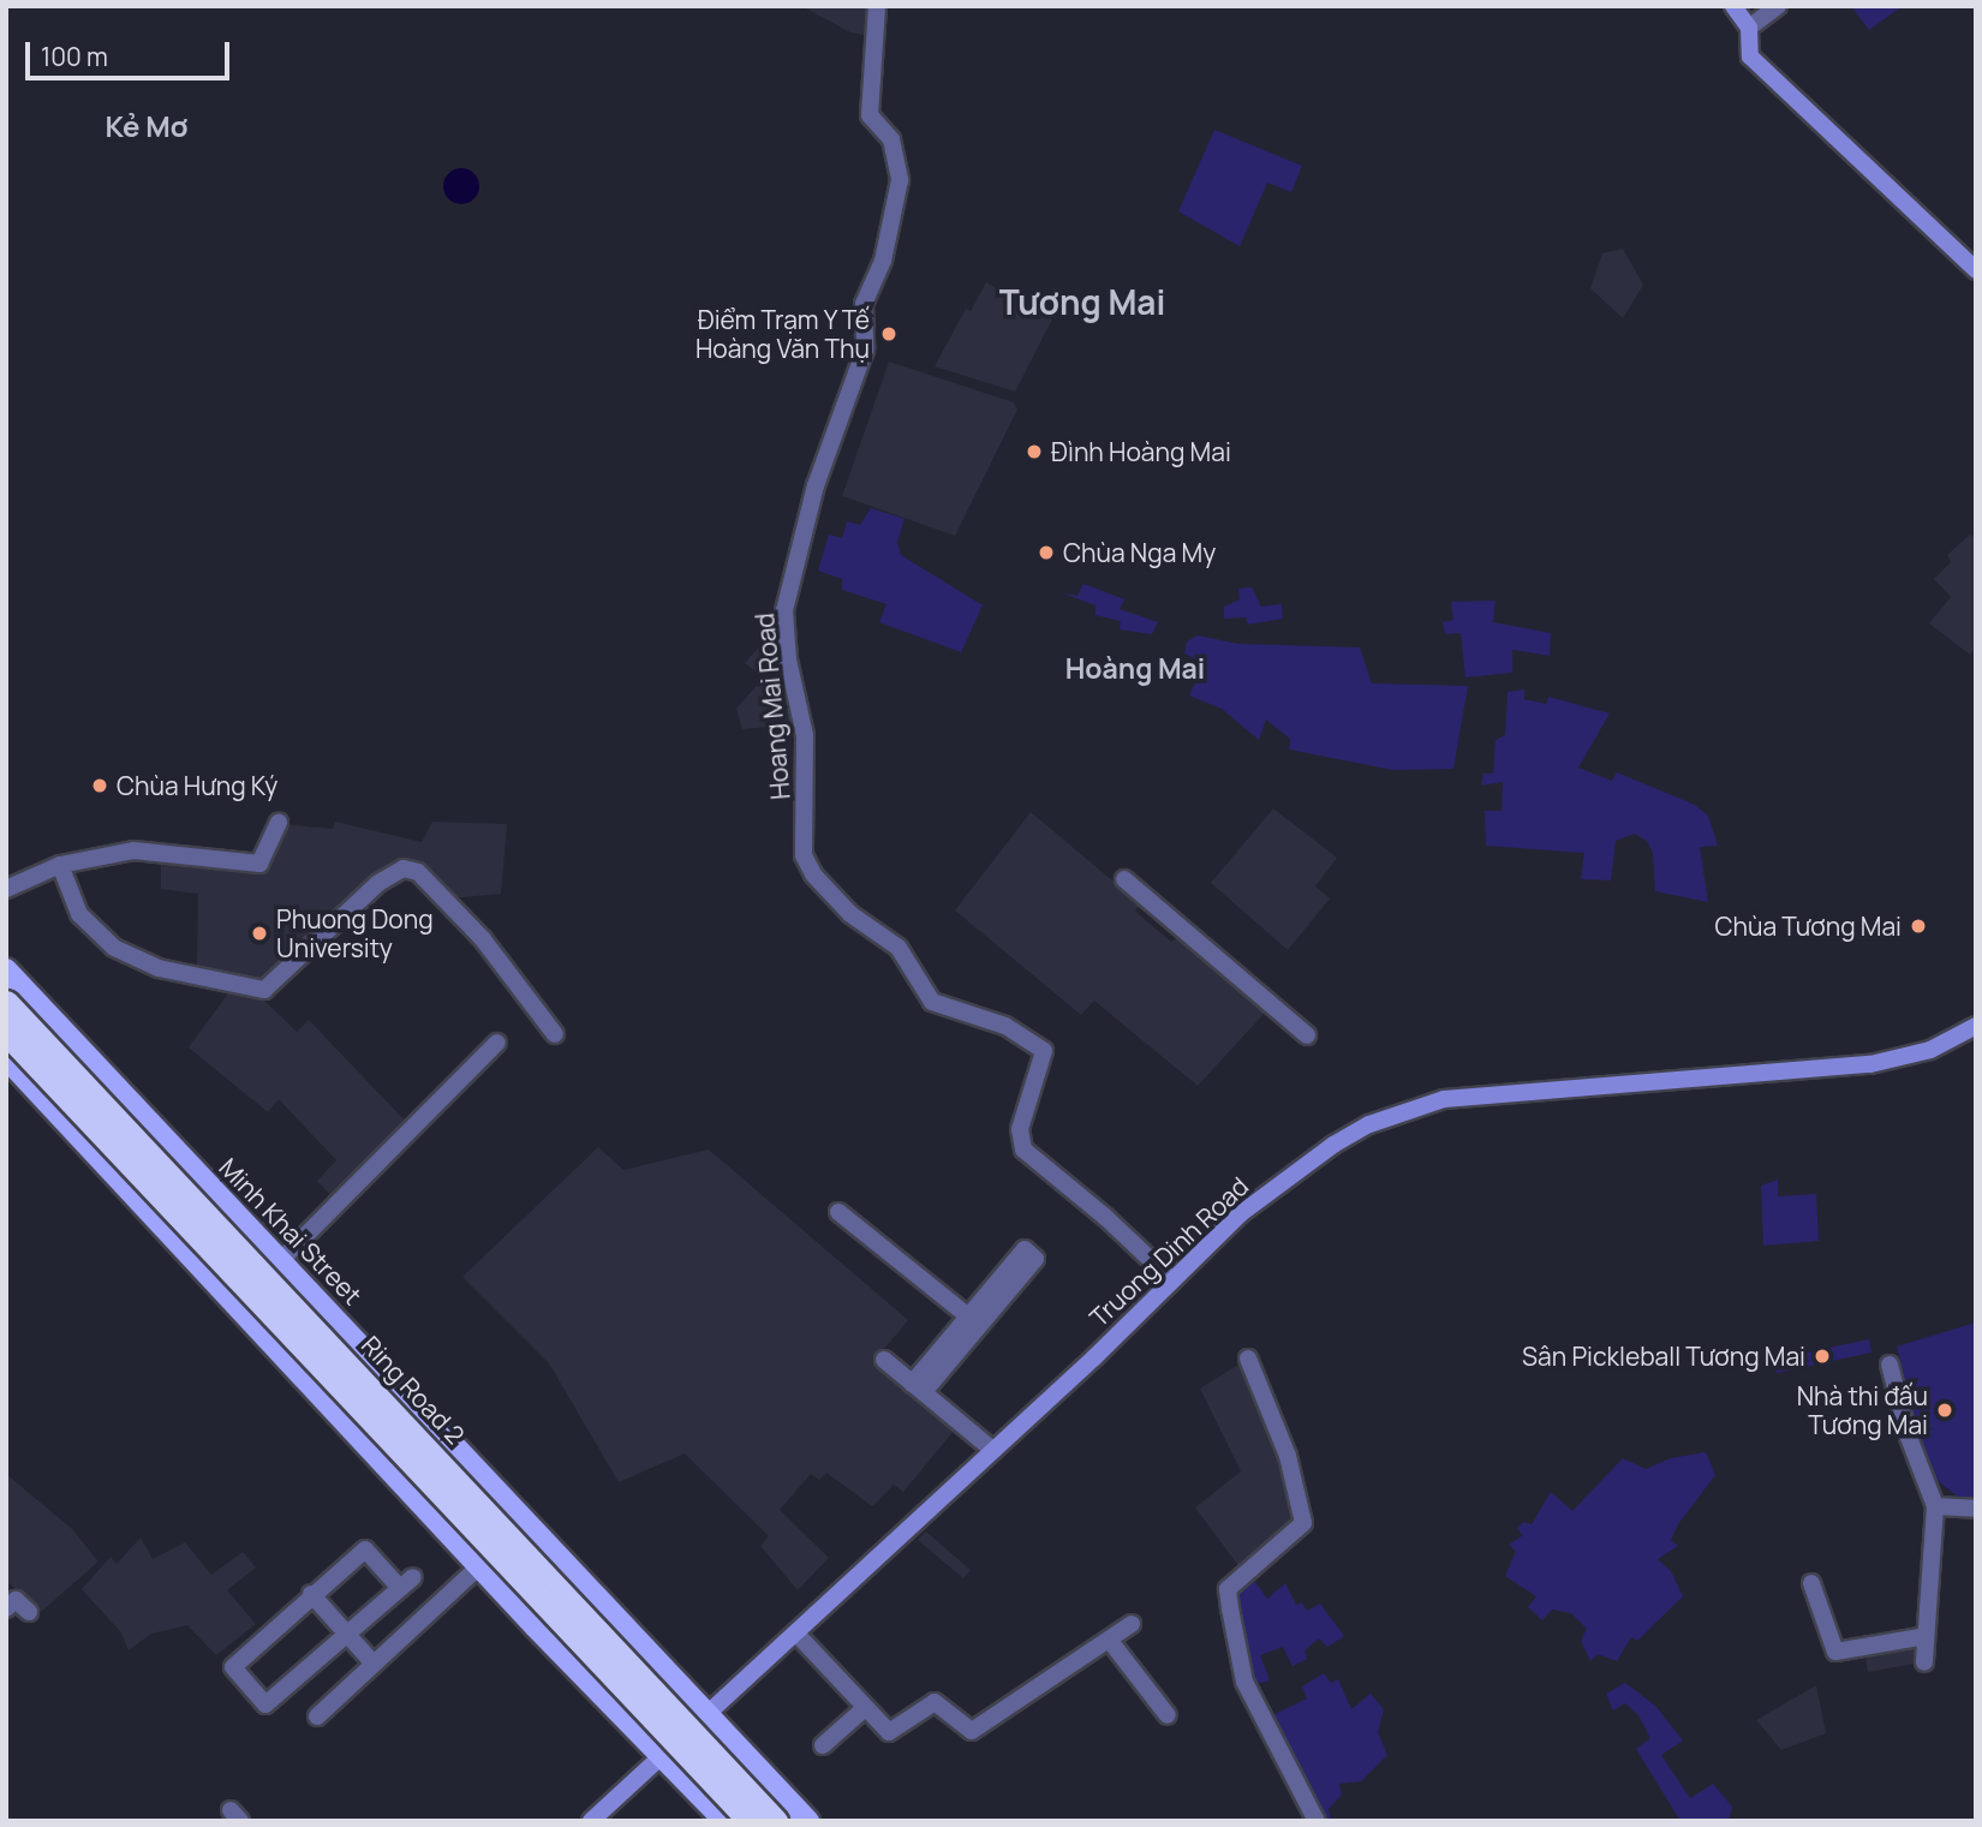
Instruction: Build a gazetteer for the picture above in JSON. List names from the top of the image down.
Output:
{
  "streets": {
    "highway": ["Ring Road 2"],
    "main road": ["Minh Khai Street", "Truong Dinh Road"],
    "street": ["Hoang Mai Road"]
  },
  "crossings": [
    ["Hoang Mai Road", "Truong Dinh Road"],
    ["Minh Khai Street", "Truong Dinh Road"]
  ],
  "districts": ["Kẻ Mơ", "Tương Mai", "Hoàng Mai"],
  "places": [
    "Điểm Trạm Y Tế Hoàng Văn Thụ",
    "Đình Hoàng Mai",
    "Chùa Nga My",
    "Chùa Hưng Ký",
    "Chùa Tương Mai",
    "Phuong Dong University",
    "Sân Pickleball Tương Mai",
    "Nhà thi đấu Tương Mai"
  ],
  "scale_bar": "100 m"
}
